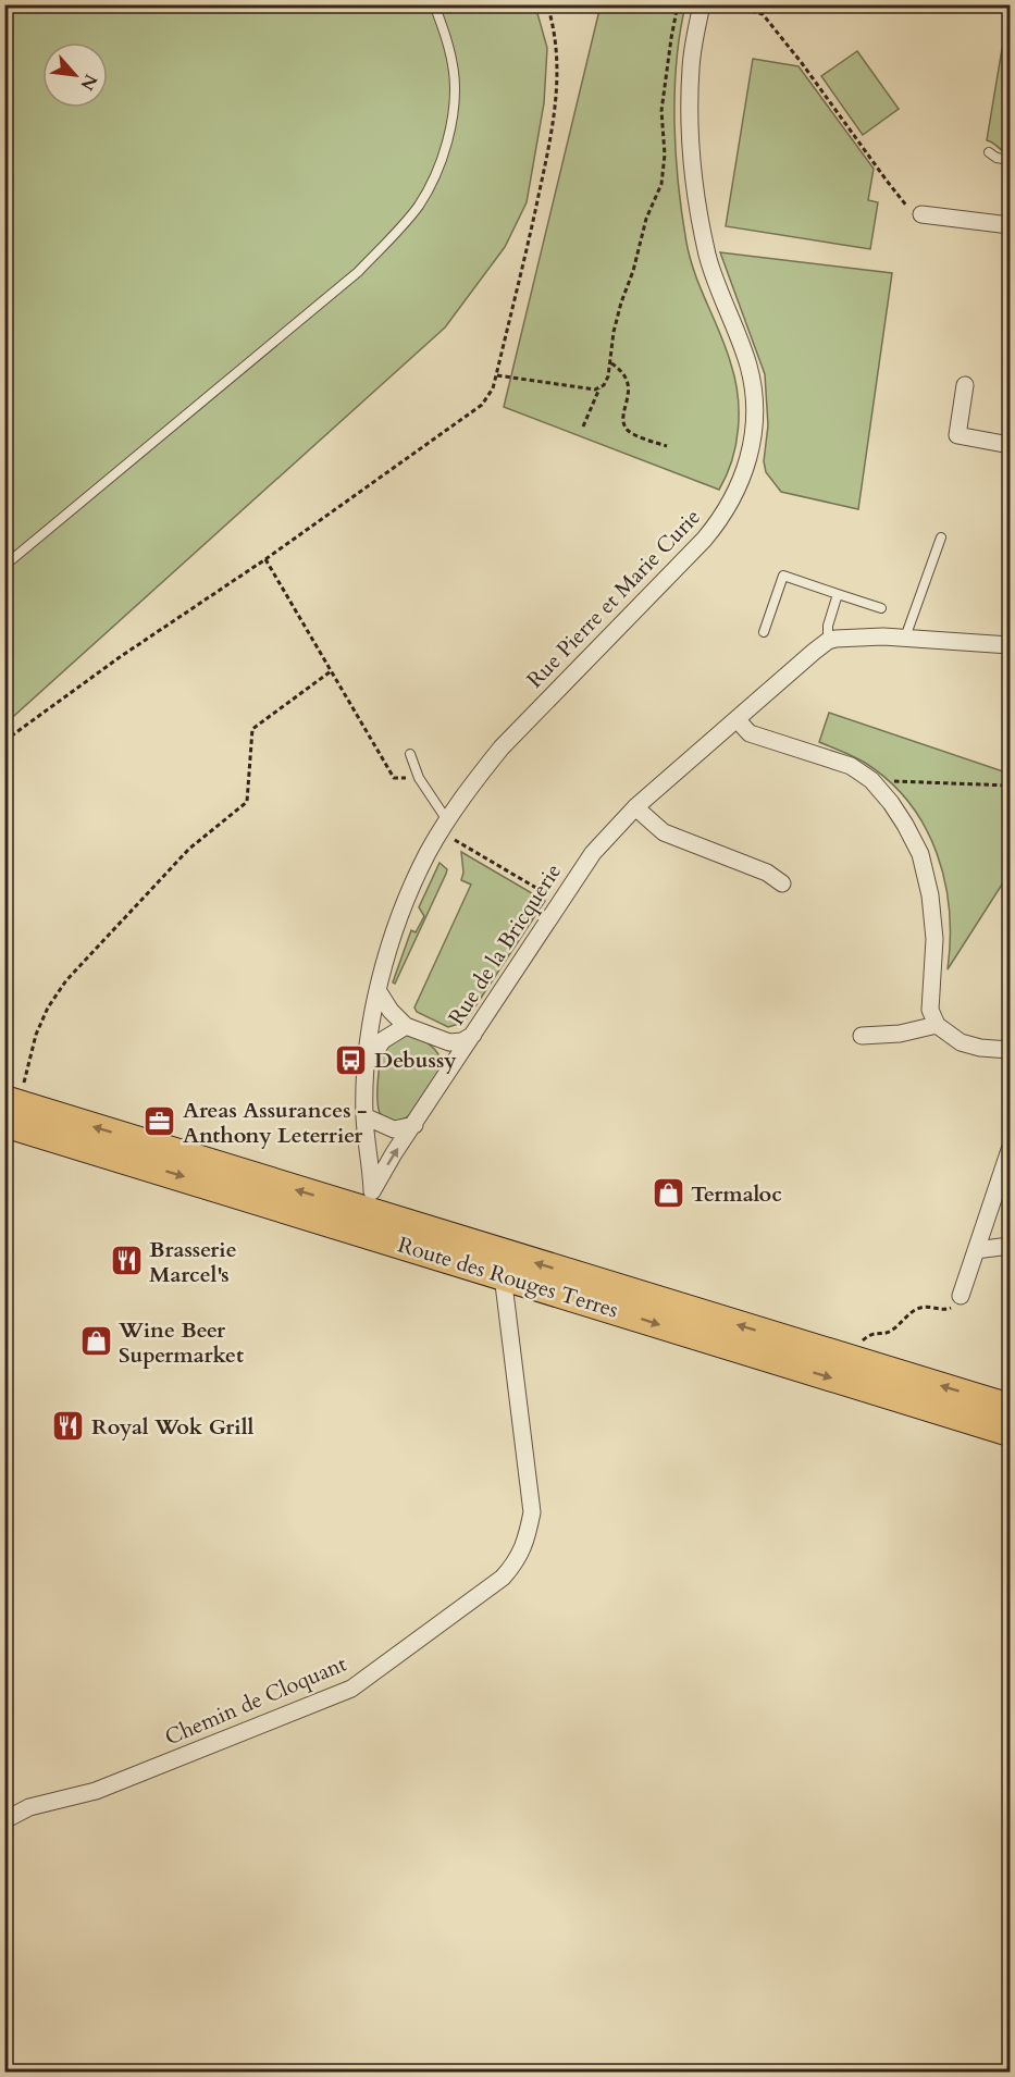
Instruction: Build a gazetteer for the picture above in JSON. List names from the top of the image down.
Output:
{
  "streets": {
    "main road": ["Route des Rouges Terres"],
    "street": ["Rue Pierre et Marie Curie", "Rue de la Bricquerie", "Chemin de Cloquant"]
  },
  "crossings": [
    ["Rue Pierre et Marie Curie", "Rue de la Bricquerie"],
    ["Rue Pierre et Marie Curie", "Route des Rouges Terres"],
    ["Rue de la Bricquerie", "Route des Rouges Terres"],
    ["Route des Rouges Terres", "Chemin de Cloquant"]
  ],
  "places": {
    "bus stop": ["Debussy"],
    "office": ["Areas Assurances - Anthony Leterrier"],
    "shop": ["Termaloc", "Wine Beer Supermarket"],
    "restaurant": ["Brasserie Marcel's", "Royal Wok Grill"]
  },
  "north": "bottom right"
}
